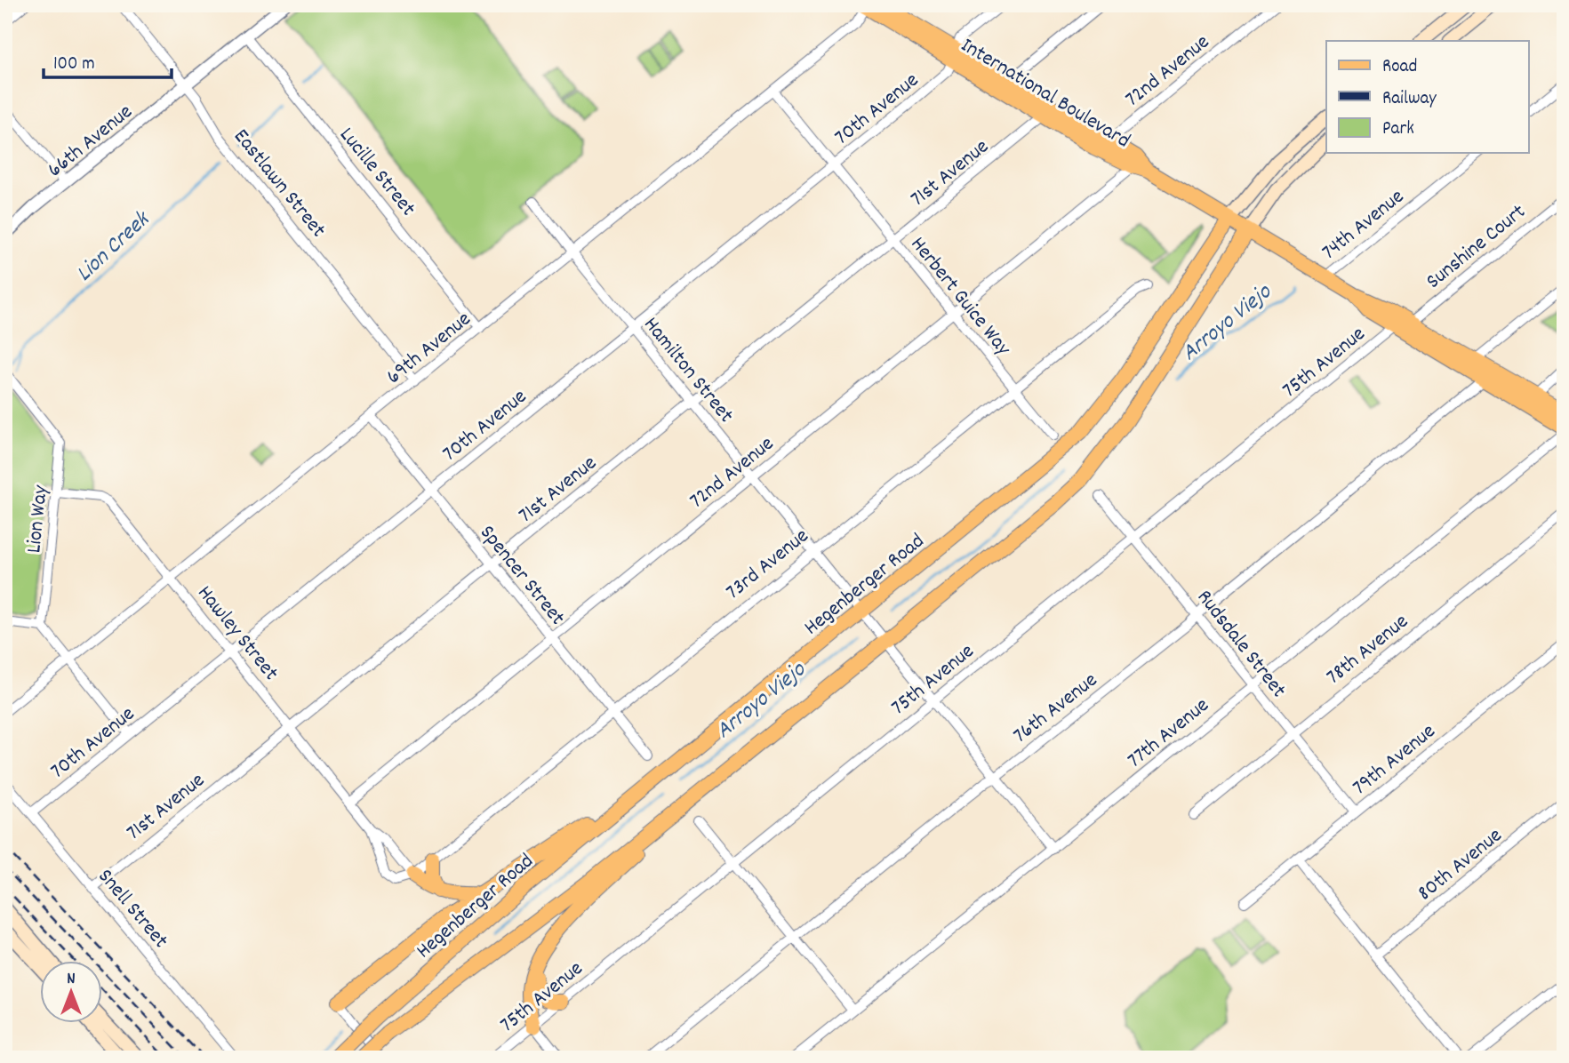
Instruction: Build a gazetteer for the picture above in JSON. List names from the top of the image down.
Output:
{
  "streets": {
    "main road": ["International Boulevard", "Hegenberger Road"],
    "street": [
      "72nd Avenue",
      "70th Avenue",
      "66th Avenue",
      "Lucille Street",
      "71st Avenue",
      "Eastlawn Street",
      "74th Avenue",
      "Sunshine Court",
      "Herbert Guice Way",
      "69th Avenue",
      "75th Avenue",
      "Hamilton Street",
      "Lion Way",
      "73rd Avenue",
      "Spencer Street",
      "Hawley Street",
      "Rudsdale Street",
      "78th Avenue",
      "76th Avenue",
      "77th Avenue",
      "79th Avenue",
      "80th Avenue",
      "Snell Street"
    ]
  },
  "crossings": [
    ["72nd Avenue", "International Boulevard"],
    ["72nd Avenue", "Herbert Guice Way"],
    ["72nd Avenue", "Hamilton Street"],
    ["72nd Avenue", "Spencer Street"],
    ["72nd Avenue", "Hawley Street"],
    ["International Boulevard", "70th Avenue"],
    ["International Boulevard", "71st Avenue"],
    ["International Boulevard", "74th Avenue"],
    ["International Boulevard", "Sunshine Court"],
    ["International Boulevard", "69th Avenue"],
    ["International Boulevard", "75th Avenue"],
    ["International Boulevard", "Hegenberger Road"],
    ["International Boulevard", "76th Avenue"],
    ["70th Avenue", "Herbert Guice Way"],
    ["70th Avenue", "Hamilton Street"],
    ["70th Avenue", "Spencer Street"],
    ["70th Avenue", "Hawley Street"],
    ["70th Avenue", "Snell Street"],
    ["66th Avenue", "Lucille Street"],
    ["66th Avenue", "Eastlawn Street"],
    ["Lucille Street", "69th Avenue"],
    ["71st Avenue", "Herbert Guice Way"],
    ["71st Avenue", "Hamilton Street"],
    ["71st Avenue", "Spencer Street"],
    ["71st Avenue", "Hawley Street"],
    ["71st Avenue", "Snell Street"],
    ["Eastlawn Street", "69th Avenue"],
    ["Herbert Guice Way", "69th Avenue"],
    ["Herbert Guice Way", "73rd Avenue"],
    ["69th Avenue", "Hamilton Street"],
    ["69th Avenue", "Spencer Street"],
    ["69th Avenue", "Hawley Street"],
    ["75th Avenue", "Hamilton Street"],
    ["75th Avenue", "Rudsdale Street"],
    ["Hamilton Street", "73rd Avenue"],
    ["Hamilton Street", "Hegenberger Road"],
    ["Hamilton Street", "76th Avenue"],
    ["Hamilton Street", "77th Avenue"],
    ["Lion Way", "Hawley Street"],
    ["73rd Avenue", "Spencer Street"],
    ["73rd Avenue", "Hawley Street"],
    ["Rudsdale Street", "78th Avenue"],
    ["Rudsdale Street", "76th Avenue"],
    ["Rudsdale Street", "77th Avenue"],
    ["Rudsdale Street", "79th Avenue"]
  ],
  "water": ["Lion Creek", "Arroyo Viejo"],
  "legend": ["Road", "Railway", "Park"],
  "scale_bar": "100 m",
  "north": "top"
}
